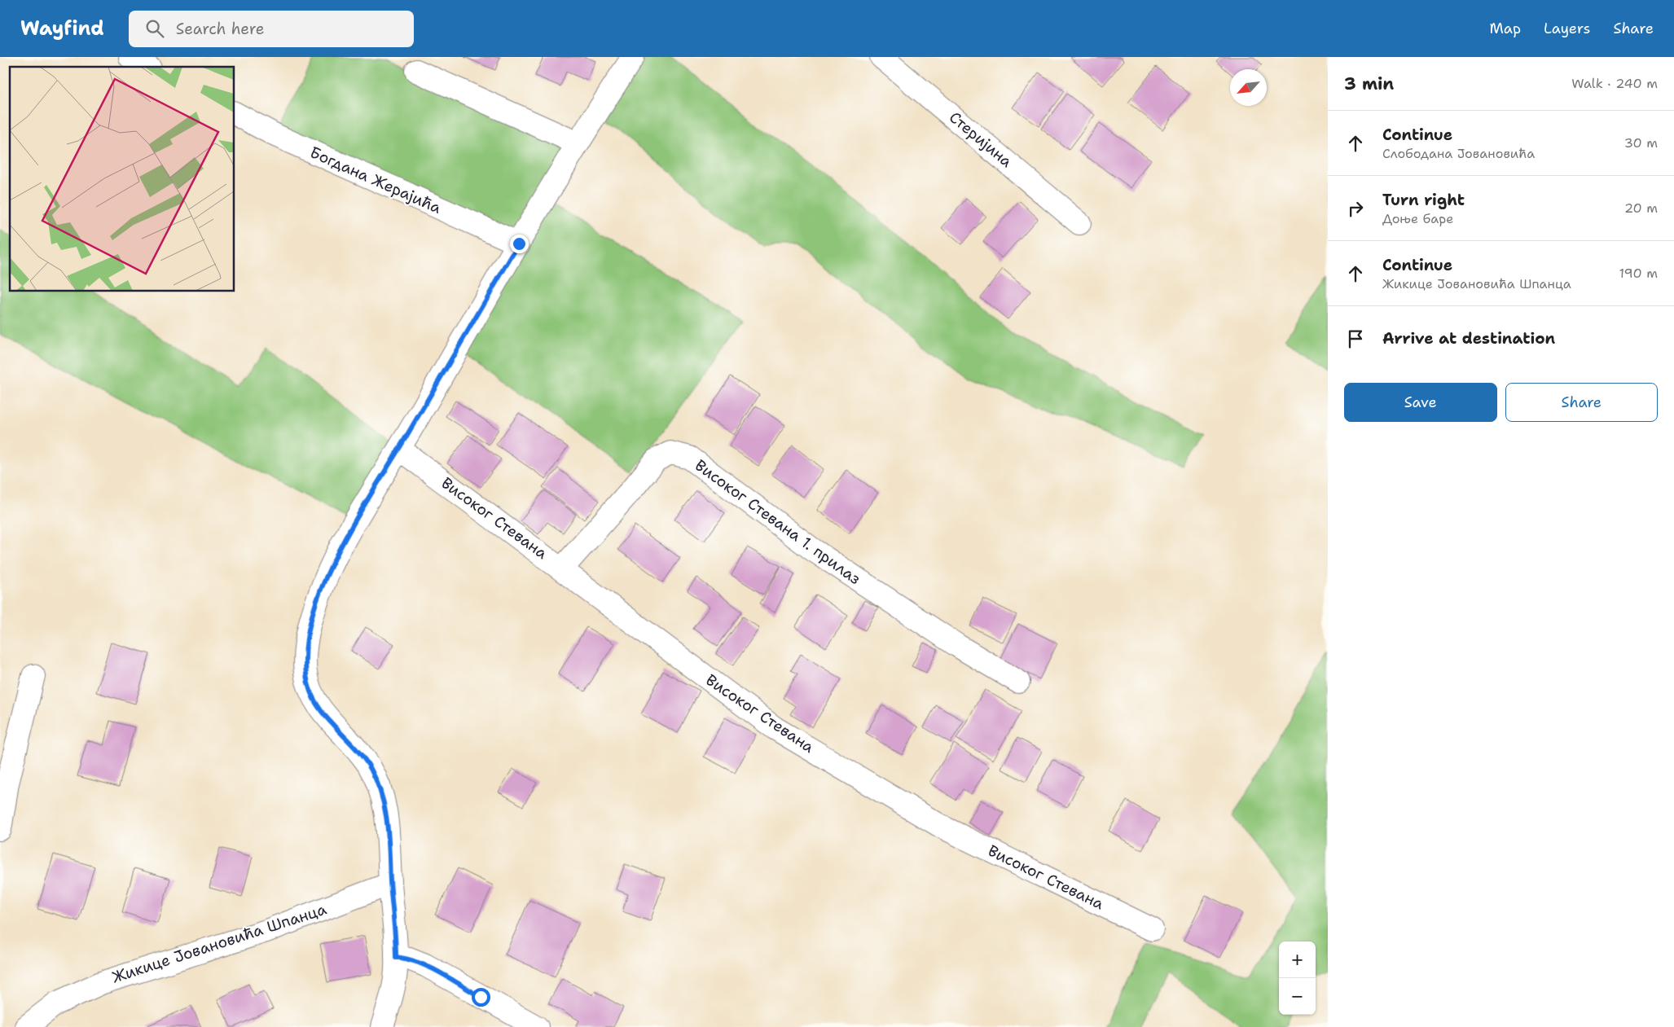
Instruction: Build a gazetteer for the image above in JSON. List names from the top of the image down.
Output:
{
  "streets": {
    "street": [
      "Стеријина",
      "Богдана Жерајића",
      "Високог Стевана",
      "Високог Стевана 1. прилаз",
      "Жикице Јовановића Шпанца"
    ]
  },
  "crossings": [
    ["Високог Стевана", "Високог Стевана 1. прилаз"]
  ],
  "north": "bottom left",
  "page": {
    "header": "Wayfind",
    "search": "Search here",
    "nav": ["Map", "Layers", "Share"],
    "heading": ["3 min", "Walk · 240 m"],
    "list": [
      ["Continue", "Слободана Јовановића", "30 m"],
      ["Turn right", "Доње баре", "20 m"],
      ["Continue", "Жикице Јовановића Шпанца", "190 m"],
      "Arrive at destination"
    ],
    "buttons": ["Save", "Share"],
    "map_buttons": ["+", "−"]
  }
}
